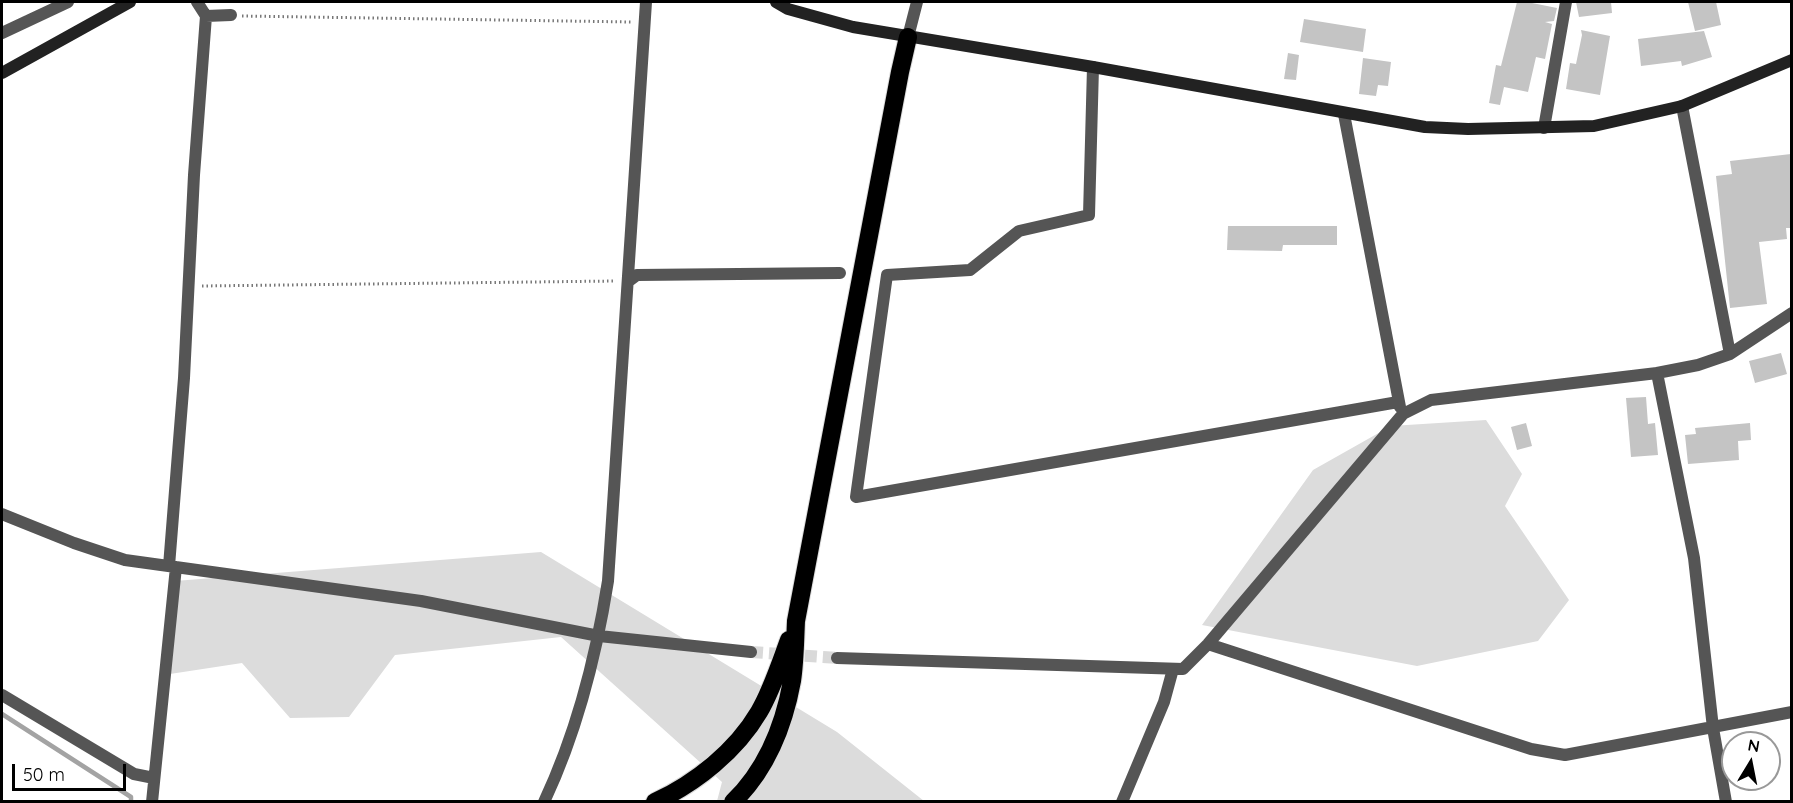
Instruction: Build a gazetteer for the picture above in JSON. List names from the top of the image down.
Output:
{
  "scale_bar": "50 m",
  "north": "top"
}
